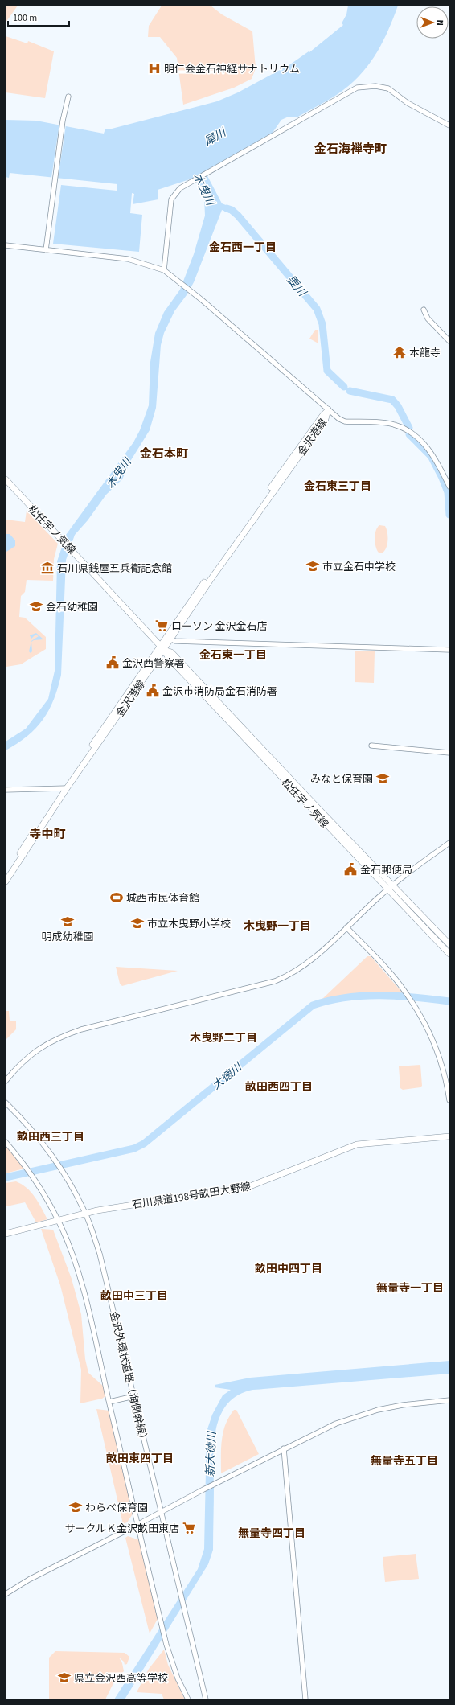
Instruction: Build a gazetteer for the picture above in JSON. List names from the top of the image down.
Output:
{
  "streets": {
    "main road": ["金沢港線", "松任宇ノ気線", "石川県道198号畝田大野線"],
    "street": ["金沢外環状道路（海側幹線）"]
  },
  "crossings": [
    ["金沢港線", "松任宇ノ気線"],
    ["石川県道198号畝田大野線", "金沢外環状道路（海側幹線）"]
  ],
  "districts": [
    "金石海禅寺町",
    "金石西一丁目",
    "金石本町",
    "金石東三丁目",
    "金石東一丁目",
    "寺中町",
    "木曳野一丁目",
    "木曳野二丁目",
    "畝田西四丁目",
    "畝田西三丁目",
    "畝田中四丁目",
    "無量寺一丁目",
    "畝田中三丁目",
    "畝田東四丁目",
    "無量寺五丁目",
    "無量寺四丁目"
  ],
  "water": [
    "犀川",
    "木曳川",
    "要川",
    "大徳川",
    "新大徳川"
  ],
  "places": {
    "hospital": ["明仁会金石神経サナトリウム"],
    "temple": ["本龍寺"],
    "school or university": [
      "市立金石中学校",
      "金石幼稚園",
      "みなと保育園",
      "明成幼稚園",
      "市立木曳野小学校",
      "わらべ保育園",
      "県立金沢西高等学校"
    ],
    "museum": ["石川県銭屋五兵衛記念館"],
    "supermarket": ["ローソン 金沢金石店", "サークルＫ金沢畝田東店"],
    "public building": ["金沢西警察署", "金沢市消防局金石消防署", "金石郵便局"],
    "sports": ["城西市民体育館"]
  },
  "scale_bar": "100 m",
  "north": "right"
}
